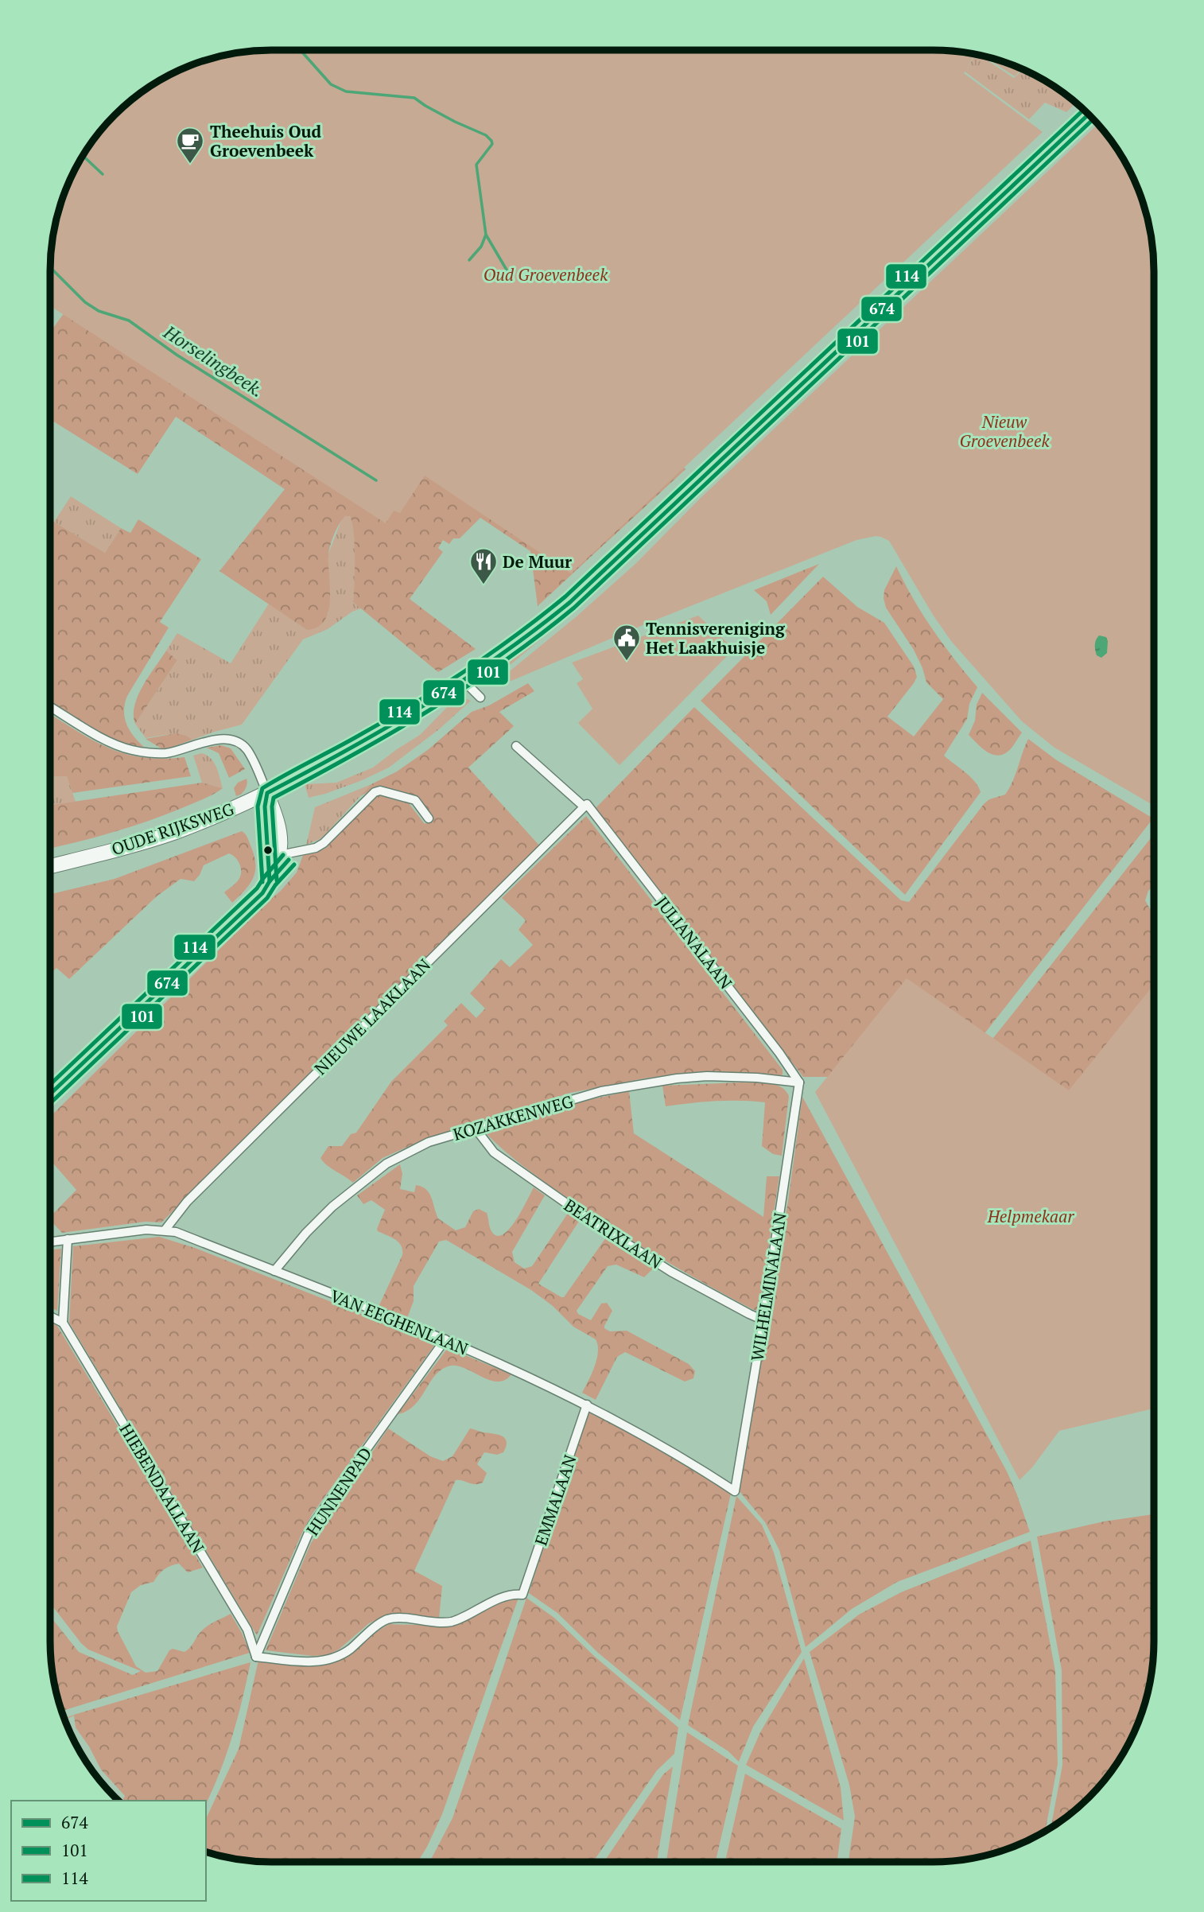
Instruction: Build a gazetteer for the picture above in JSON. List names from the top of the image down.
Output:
{
  "streets": {
    "main road": ["OUDE RIJKSWEG"],
    "street": [
      "JULIANALAAN",
      "NIEUWE LAAKLAAN",
      "KOZAKKENWEG",
      "BEATRIXLAAN",
      "WILHELMINALAAN",
      "VAN EEGHENLAAN",
      "HIEBENDAALLAAN",
      "HUNNENPAD",
      "EMMALAAN"
    ]
  },
  "crossings": [
    ["JULIANALAAN", "NIEUWE LAAKLAAN"],
    ["JULIANALAAN", "KOZAKKENWEG"],
    ["JULIANALAAN", "WILHELMINALAAN"],
    ["NIEUWE LAAKLAAN", "VAN EEGHENLAAN"],
    ["KOZAKKENWEG", "BEATRIXLAAN"],
    ["KOZAKKENWEG", "WILHELMINALAAN"],
    ["KOZAKKENWEG", "VAN EEGHENLAAN"],
    ["BEATRIXLAAN", "WILHELMINALAAN"],
    ["WILHELMINALAAN", "VAN EEGHENLAAN"],
    ["VAN EEGHENLAAN", "HUNNENPAD"],
    ["VAN EEGHENLAAN", "EMMALAAN"],
    ["HIEBENDAALLAAN", "HUNNENPAD"],
    ["HIEBENDAALLAAN", "EMMALAAN"],
    ["HUNNENPAD", "EMMALAAN"]
  ],
  "water": ["Horselingbeek."],
  "parks": ["Oud Groevenbeek", "Nieuw Groevenbeek", "Helpmekaar"],
  "places": {
    "cafe": ["Theehuis Oud Groevenbeek"],
    "restaurant": ["De Muur"],
    "public building": ["Tennisvereniging Het Laakhuisje"]
  },
  "lines": ["transit line 114", "transit line 674", "transit line 101"],
  "legend": ["674", "101", "114"]
}
